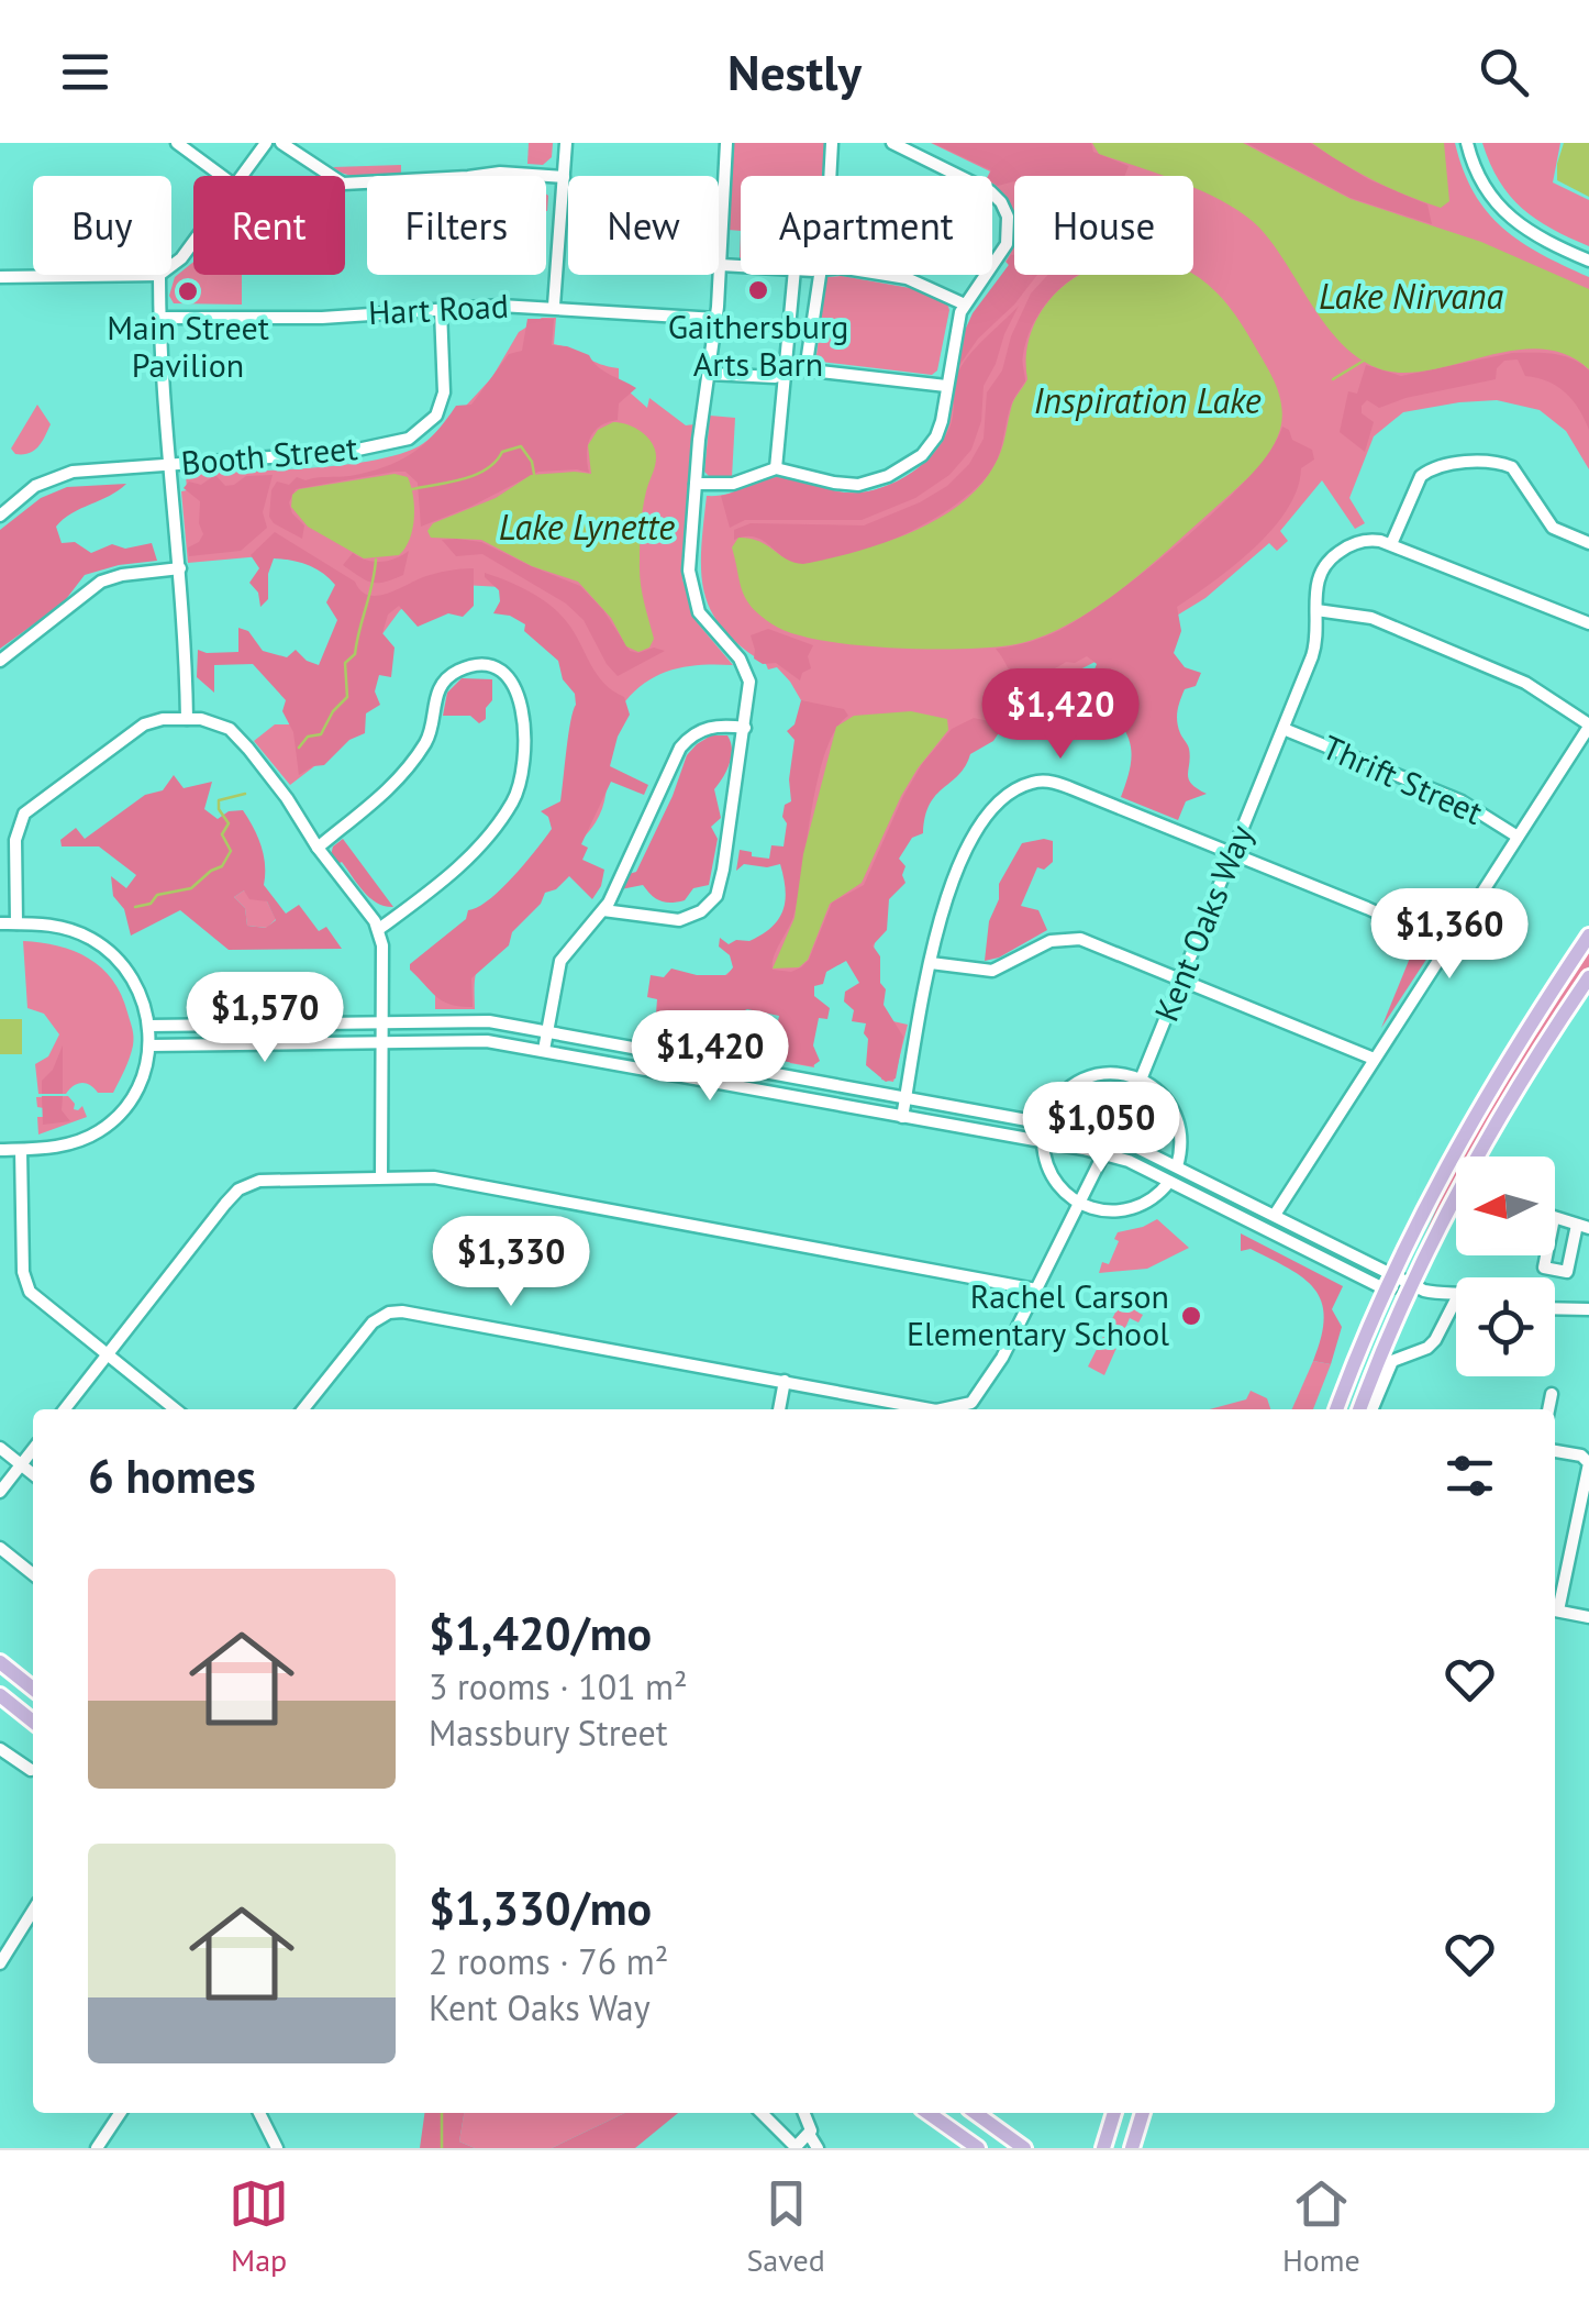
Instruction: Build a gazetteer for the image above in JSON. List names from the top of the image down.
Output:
{
  "streets": {
    "street": [
      "Hart Road",
      "Booth Street",
      "Thrift Street",
      "Kent Oaks Way"
    ]
  },
  "crossings": [
    ["Hart Road", "Booth Street"],
    ["Thrift Street", "Kent Oaks Way"]
  ],
  "water": ["Lake Nirvana", "Inspiration Lake", "Lake Lynette"],
  "places": ["Gaithersburg Arts Barn", "Main Street Pavilion", "Rachel Carson Elementary School"],
  "north": "left",
  "page": {
    "header": "Nestly",
    "chip": [
      "Buy",
      "Rent",
      "Filters",
      "New",
      "Apartment",
      "House"
    ],
    "price": [
      "$1,420",
      "$1,360",
      "$1,570",
      "$1,420",
      "$1,050",
      "$1,330"
    ],
    "heading": "6 homes",
    "list": [
      {
        "name": "$1,420/mo",
        "note": "3 rooms · 101 m² · Massbury Street"
      },
      {
        "name": "$1,330/mo",
        "note": "2 rooms · 76 m² · Kent Oaks Way"
      }
    ],
    "tabs": ["Map", "Saved", "Home"]
  }
}
